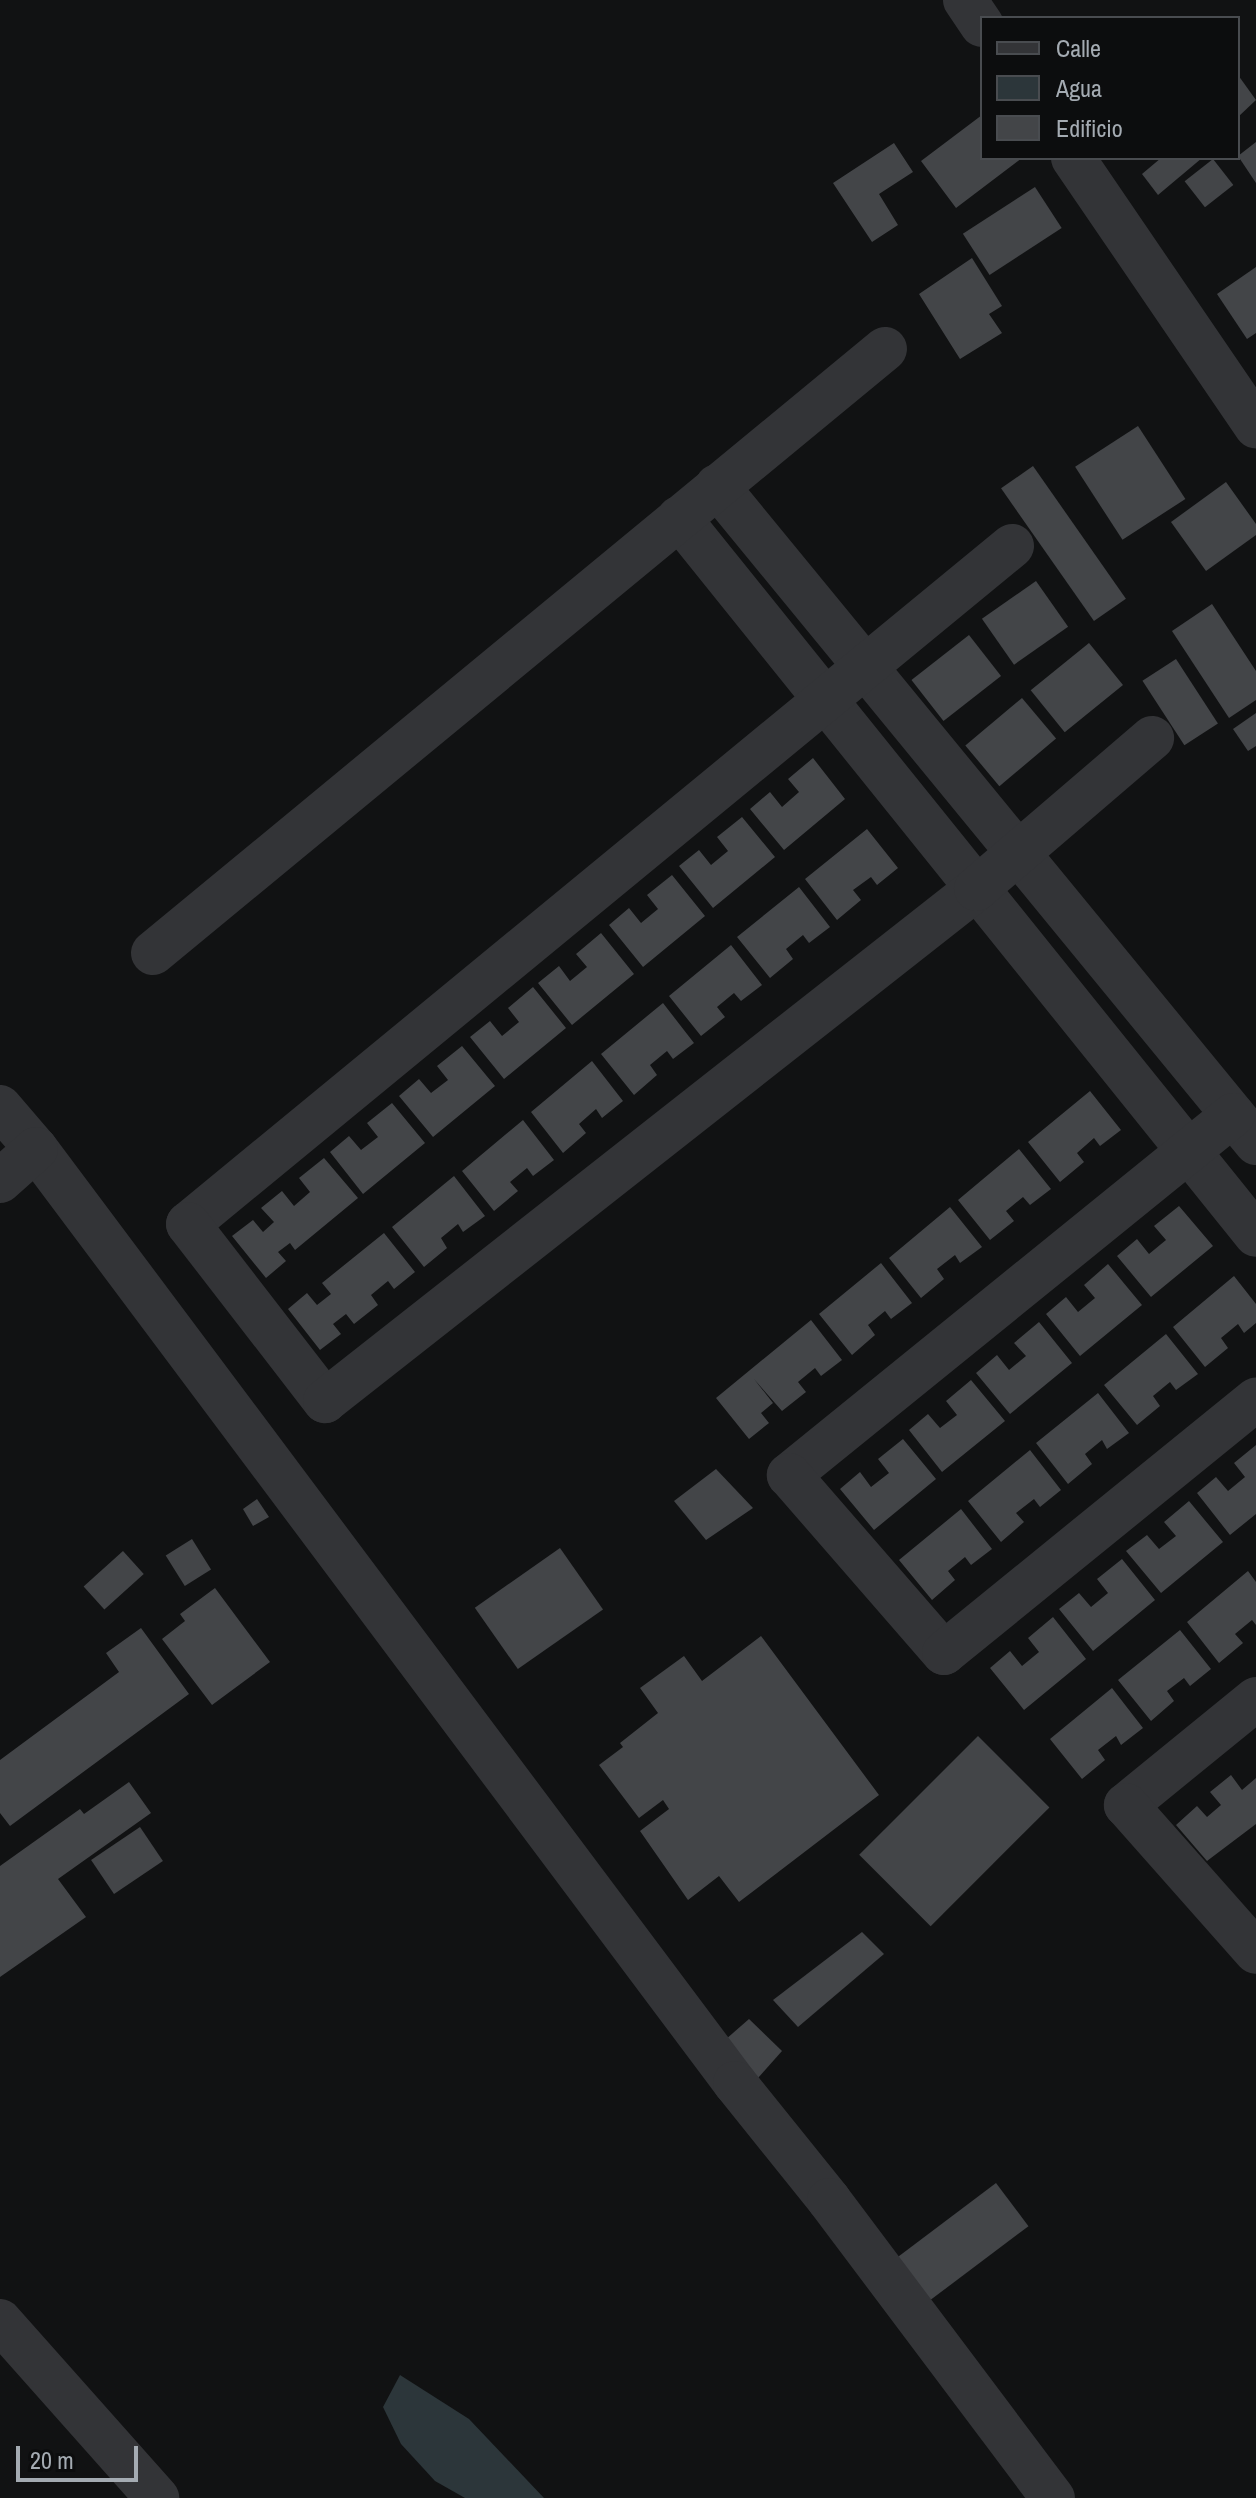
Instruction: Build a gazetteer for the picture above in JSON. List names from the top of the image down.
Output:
{
  "legend": ["Calle", "Agua", "Edificio"],
  "scale_bar": "20 m"
}
